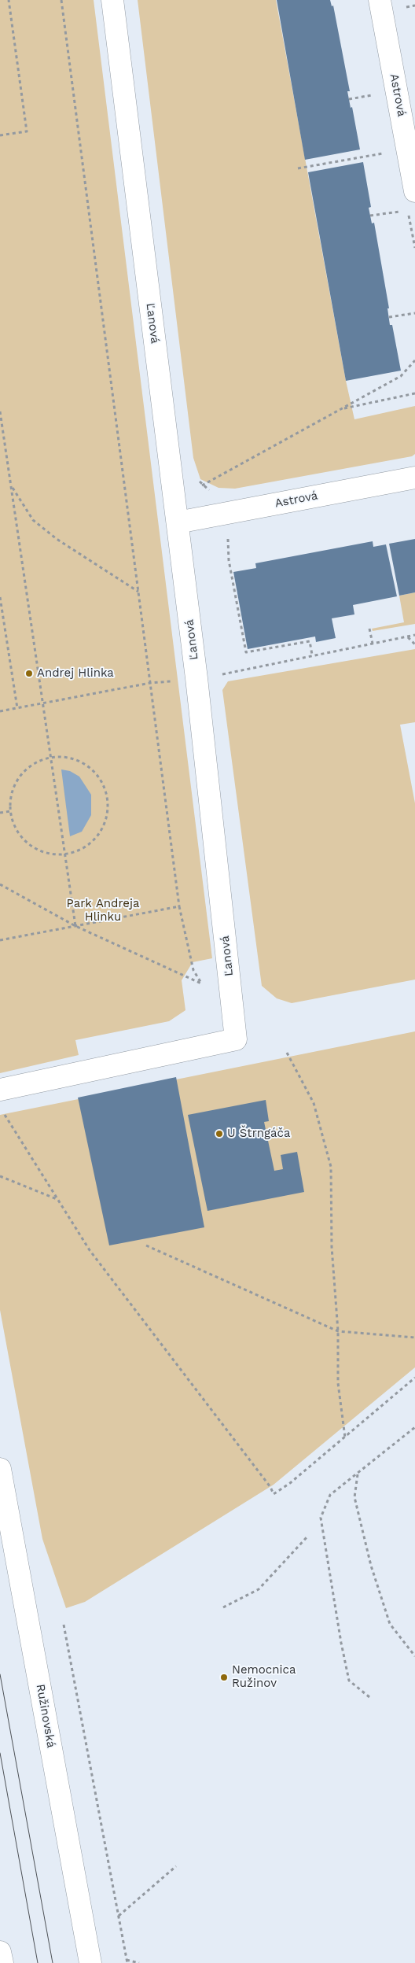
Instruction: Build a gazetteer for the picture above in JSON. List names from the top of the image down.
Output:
{
  "streets": {
    "street": ["Astrová", "Ľanová", "Ružinovská"]
  },
  "crossings": [
    ["Astrová", "Ľanová"]
  ],
  "parks": ["Park Andreja Hlinku"],
  "places": ["Andrej Hlinka", "U Štrngáča", "Nemocnica Ružinov"]
}
